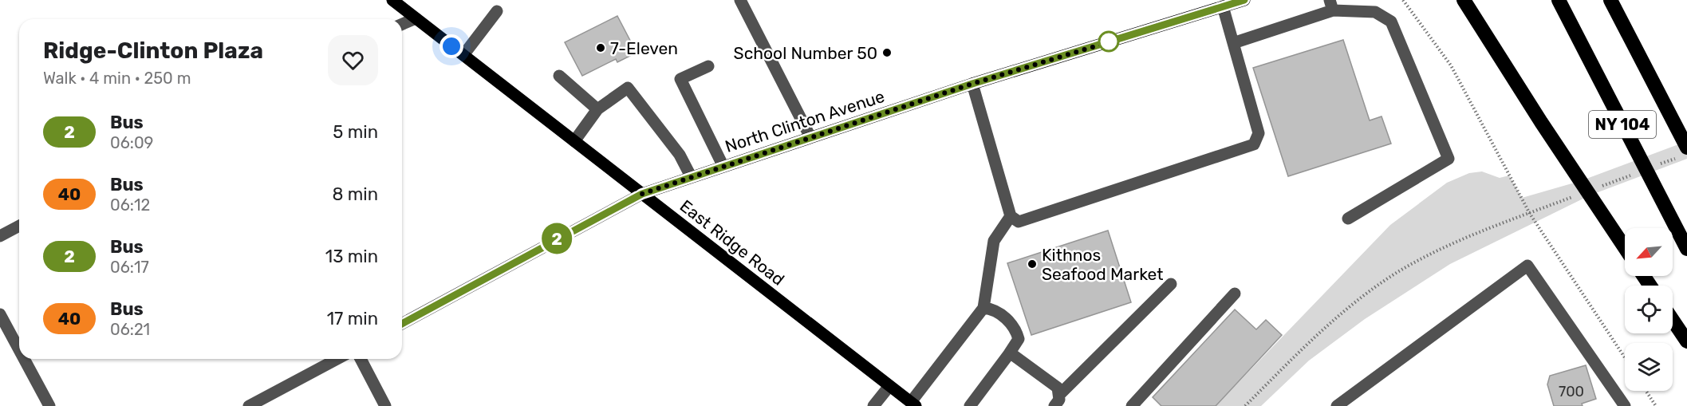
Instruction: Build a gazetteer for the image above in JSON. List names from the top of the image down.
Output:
{
  "streets": {
    "highway": ["NY 104"],
    "main road": ["North Clinton Avenue", "East Ridge Road"]
  },
  "crossings": [
    ["North Clinton Avenue", "East Ridge Road"]
  ],
  "places": ["7-Eleven", "School Number 50", "Kithnos Seafood Market"],
  "lines": ["bus line 2"],
  "house_numbers": ["700"],
  "north": "bottom left",
  "page": {
    "on_map": "2",
    "heading": ["Ridge-Clinton Plaza", "Walk · 4 min · 250 m"],
    "list": [
      {
        "mark": "2",
        "name": "Bus",
        "note": "06:09",
        "value": "5 min"
      },
      {
        "mark": "40",
        "name": "Bus",
        "note": "06:12",
        "value": "8 min"
      },
      {
        "mark": "2",
        "name": "Bus",
        "note": "06:17",
        "value": "13 min"
      },
      {
        "mark": "40",
        "name": "Bus",
        "note": "06:21",
        "value": "17 min"
      }
    ]
  }
}
